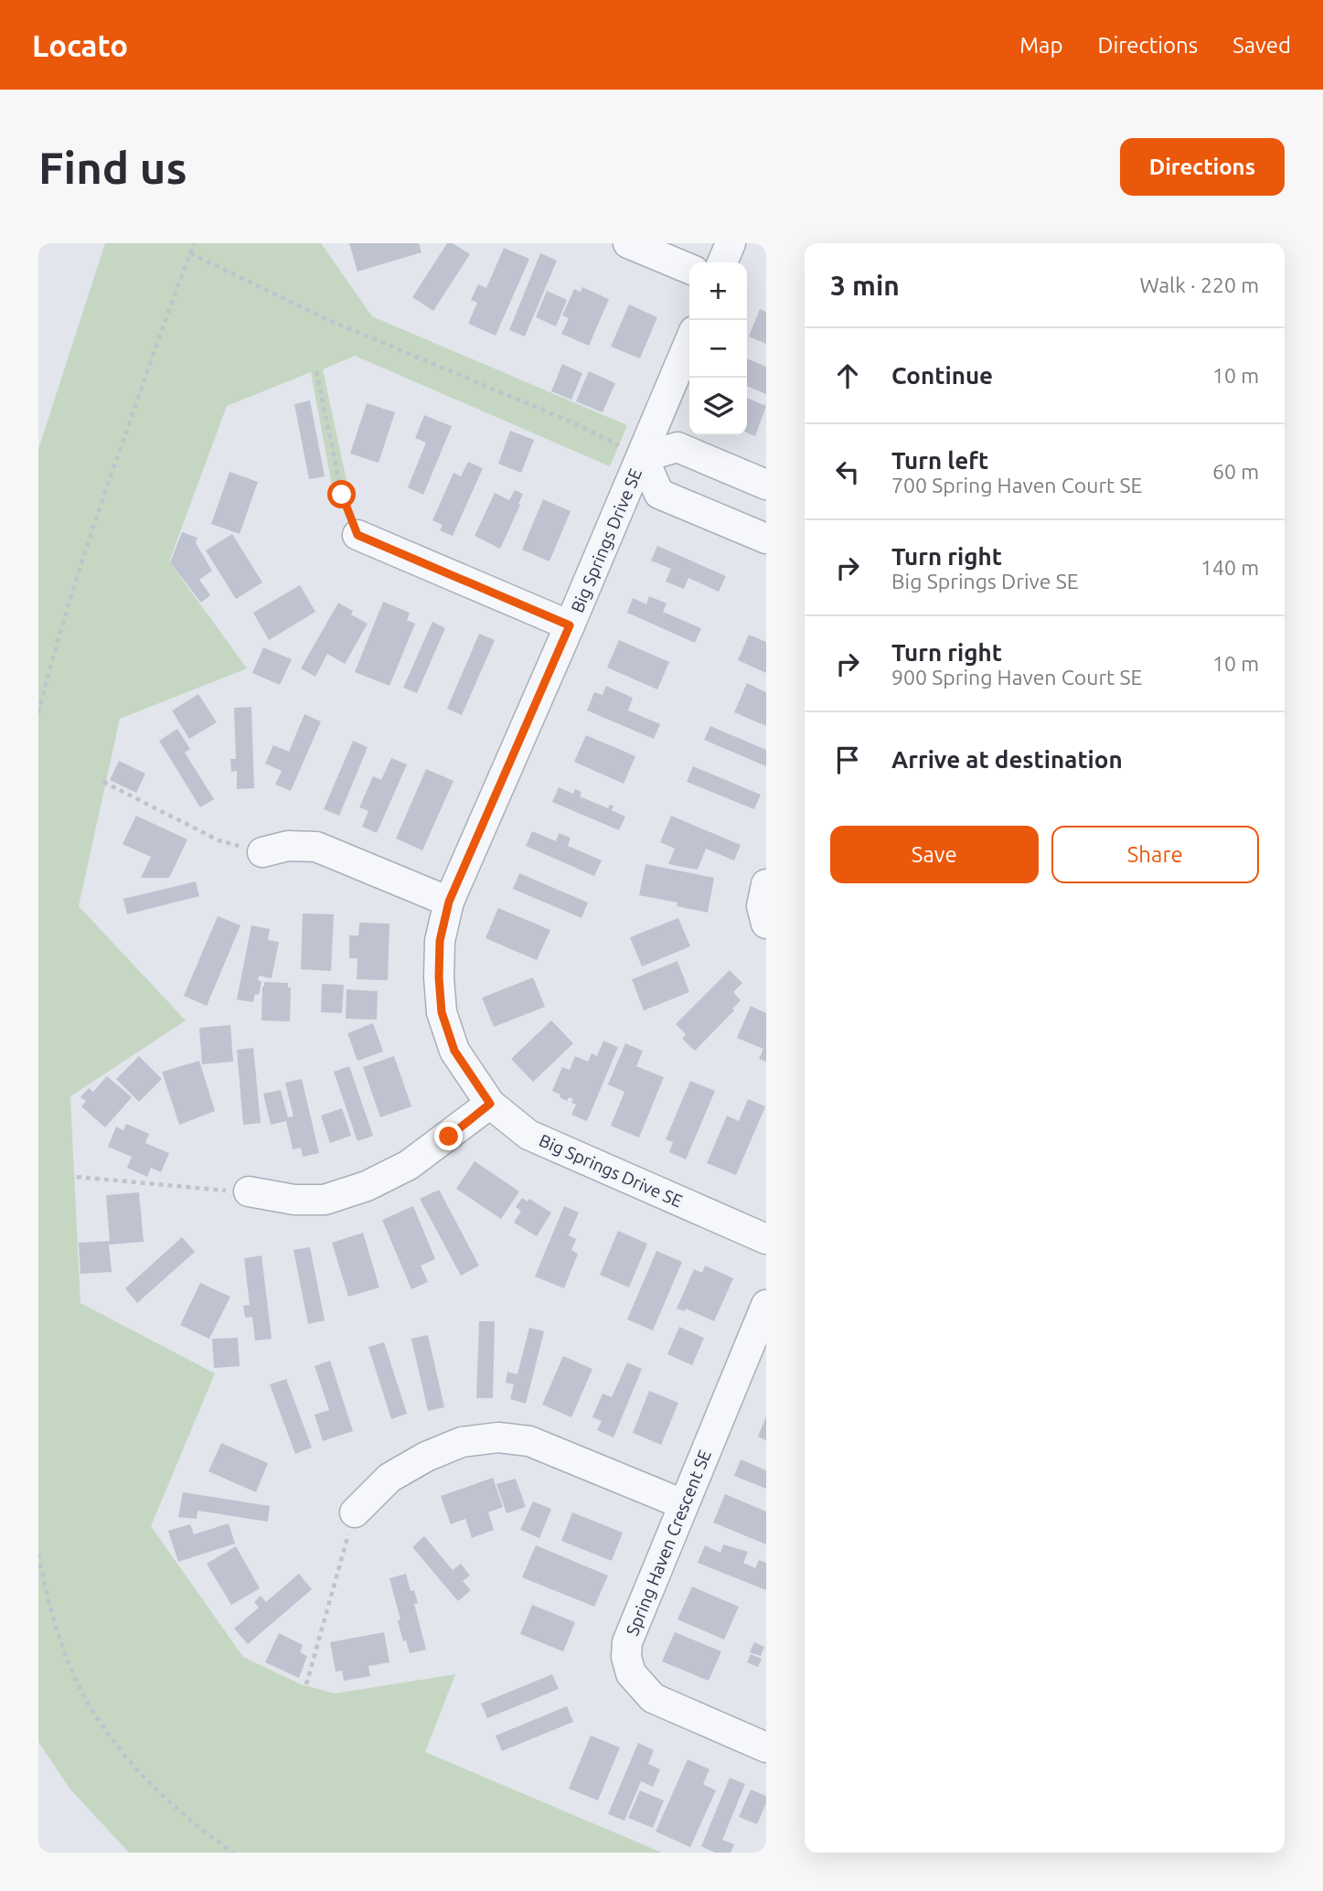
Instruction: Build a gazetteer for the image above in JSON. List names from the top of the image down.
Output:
{
  "streets": {
    "street": ["Big Springs Drive SE", "Spring Haven Crescent SE"]
  },
  "page": {
    "header": "Locato",
    "nav": ["Map", "Directions", "Saved"],
    "buttons": [
      "Directions",
      ["Save", "Share"]
    ],
    "title": "Find us",
    "heading": ["3 min", "Walk · 220 m"],
    "map_buttons": ["+", "−"],
    "list": [
      ["Continue", "10 m"],
      ["Turn left", "700 Spring Haven Court SE", "60 m"],
      ["Turn right", "Big Springs Drive SE", "140 m"],
      ["Turn right", "900 Spring Haven Court SE", "10 m"],
      "Arrive at destination"
    ]
  }
}
